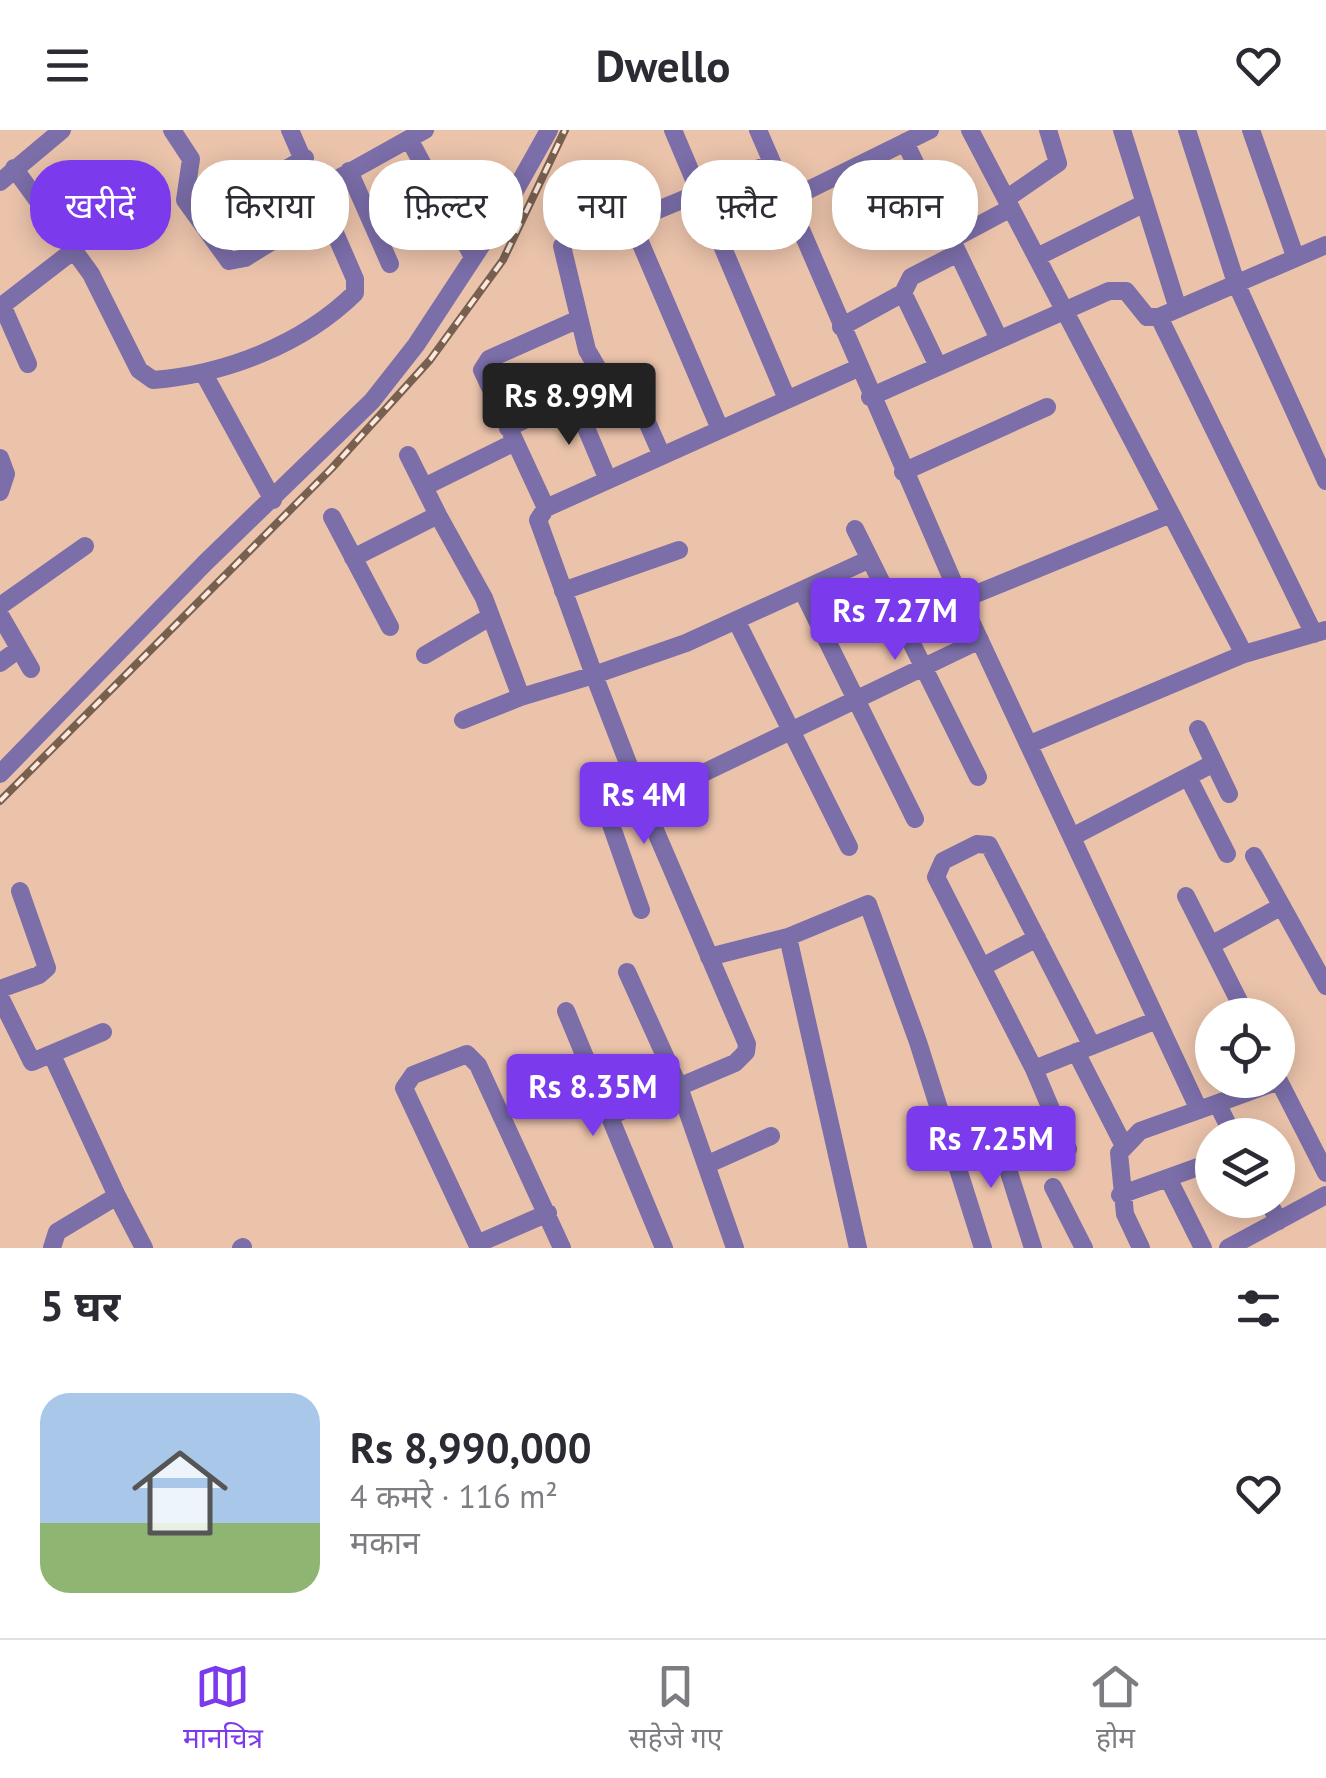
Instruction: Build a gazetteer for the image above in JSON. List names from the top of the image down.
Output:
{
  "page": {
    "header": "Dwello",
    "chip": [
      "खरीदें",
      "किराया",
      "फ़िल्टर",
      "नया",
      "फ़्लैट",
      "मकान"
    ],
    "price": [
      "Rs 8.99M",
      "Rs 7.27M",
      "Rs 4M",
      "Rs 8.35M",
      "Rs 7.25M"
    ],
    "heading": "5 घर",
    "list": [
      {
        "name": "Rs 8,990,000",
        "note": "4 कमरे · 116 m² · मकान"
      }
    ],
    "tabs": ["मानचित्र", "सहेजे गए", "होम"]
  }
}
